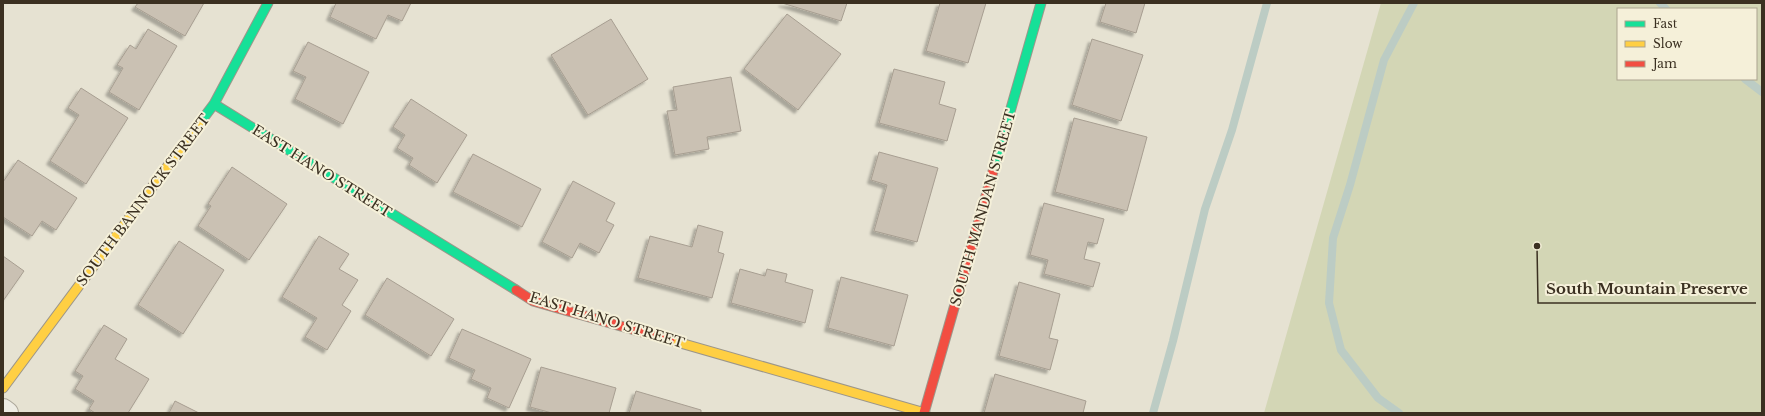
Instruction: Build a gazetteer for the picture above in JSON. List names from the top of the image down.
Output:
{
  "streets": {
    "street": ["EAST HANO STREET", "SOUTH BANNOCK STREET", "SOUTH MANDAN STREET"]
  },
  "crossings": [
    ["EAST HANO STREET", "SOUTH BANNOCK STREET"],
    ["EAST HANO STREET", "SOUTH MANDAN STREET"]
  ],
  "places": ["South Mountain Preserve"],
  "legend": ["Fast", "Slow", "Jam"]
}
